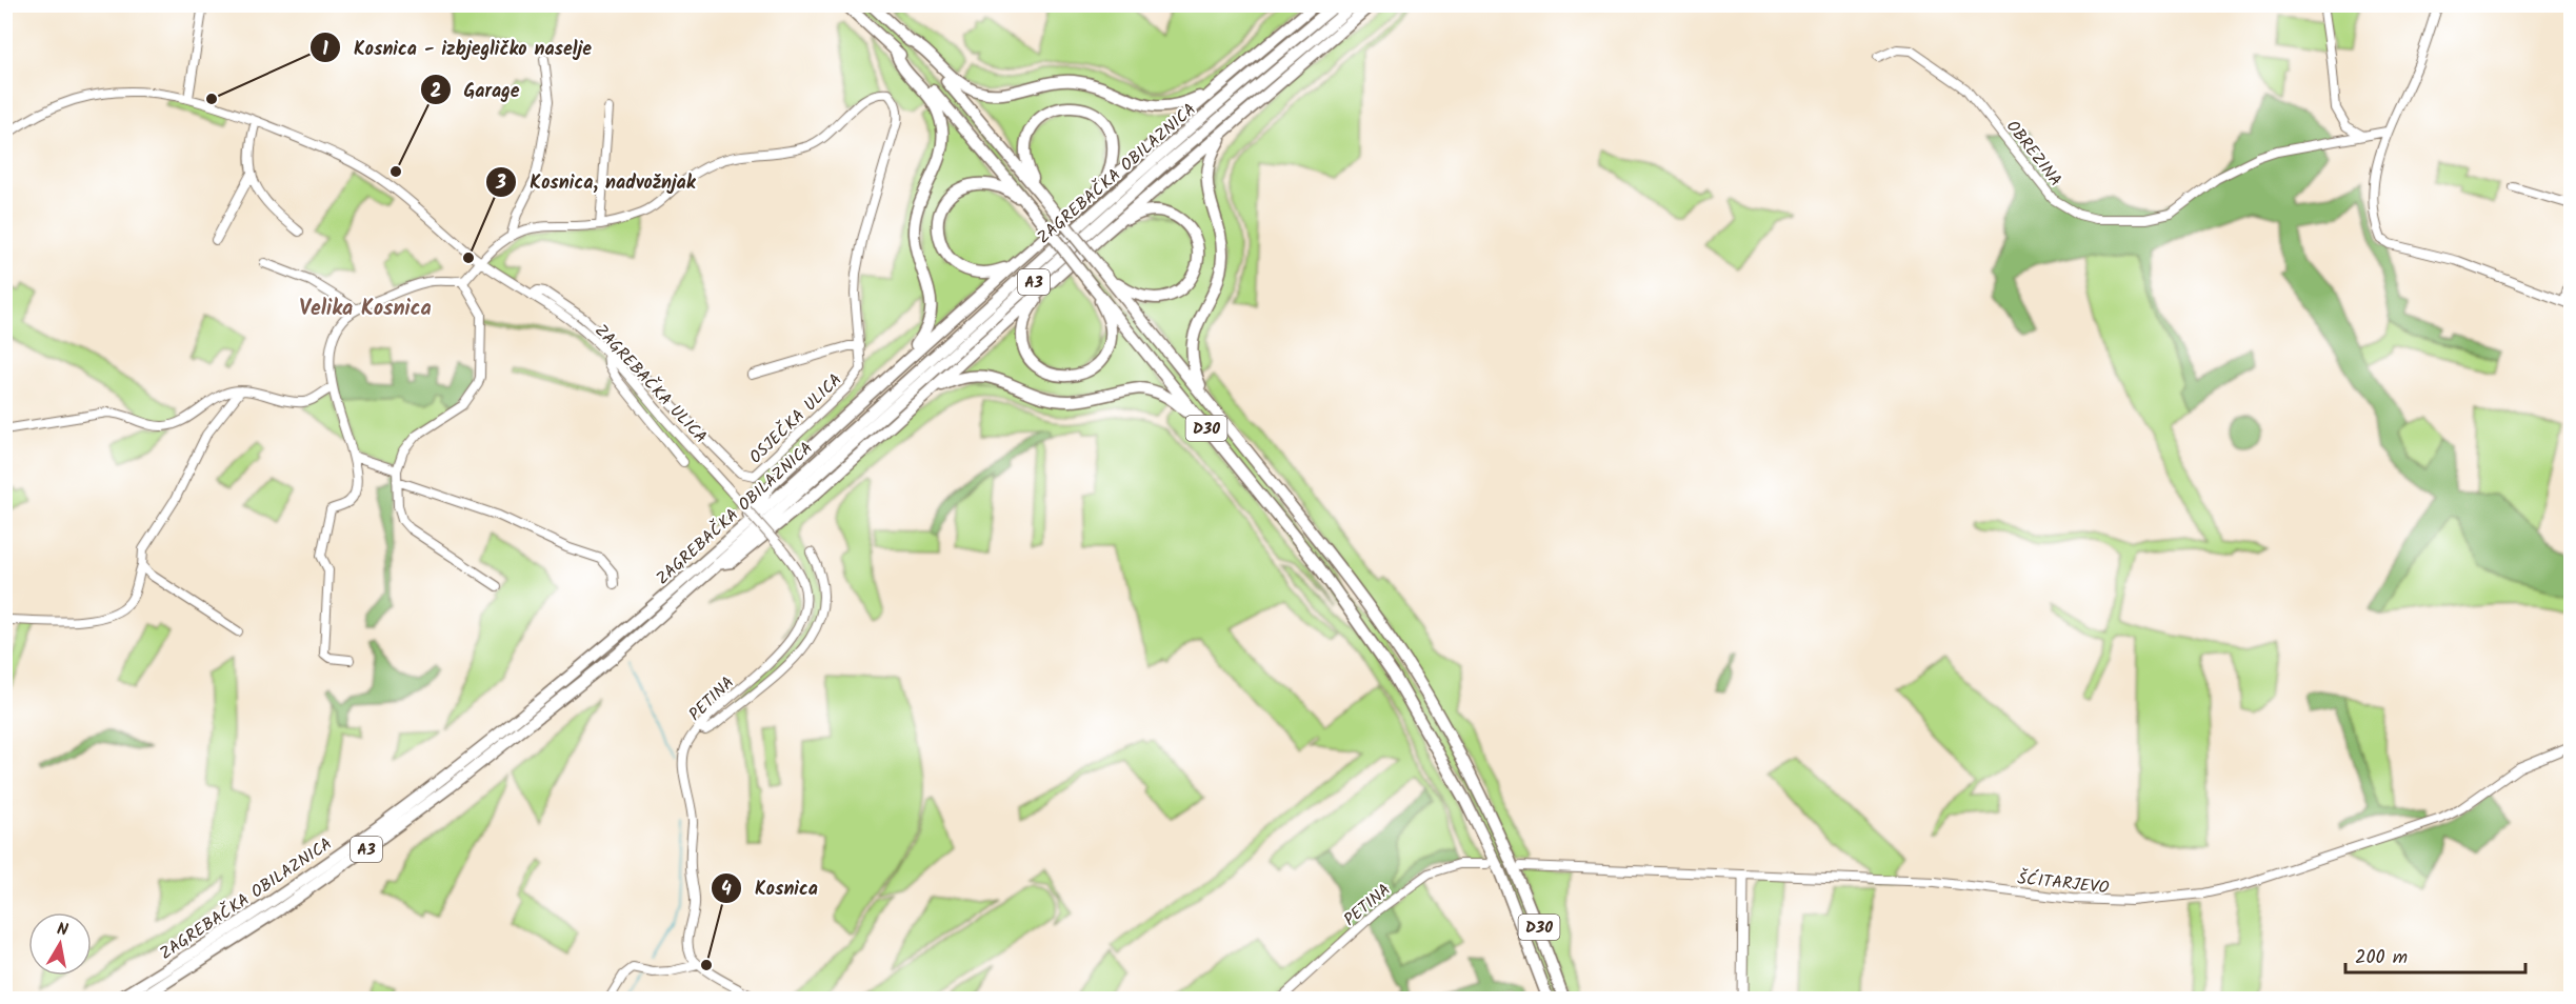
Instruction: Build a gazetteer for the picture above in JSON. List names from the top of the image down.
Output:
{
  "streets": {
    "highway": ["ZAGREBAČKA OBILAZNICA", "A3", "D30"],
    "street": [
      "OBREZINA",
      "ZAGREBAČKA ULICA",
      "OSJEČKA ULICA",
      "PETINA",
      "ŠĆITARJEVO"
    ]
  },
  "crossings": [
    ["ZAGREBAČKA ULICA", "OSJEČKA ULICA"],
    ["ZAGREBAČKA ULICA", "PETINA"]
  ],
  "districts": ["Velika Kosnica"],
  "places": [
    "Kosnica - izbjegličko naselje",
    "Garage",
    "Kosnica, nadvožnjak",
    "Kosnica"
  ],
  "scale_bar": "200 m",
  "north": "top"
}
